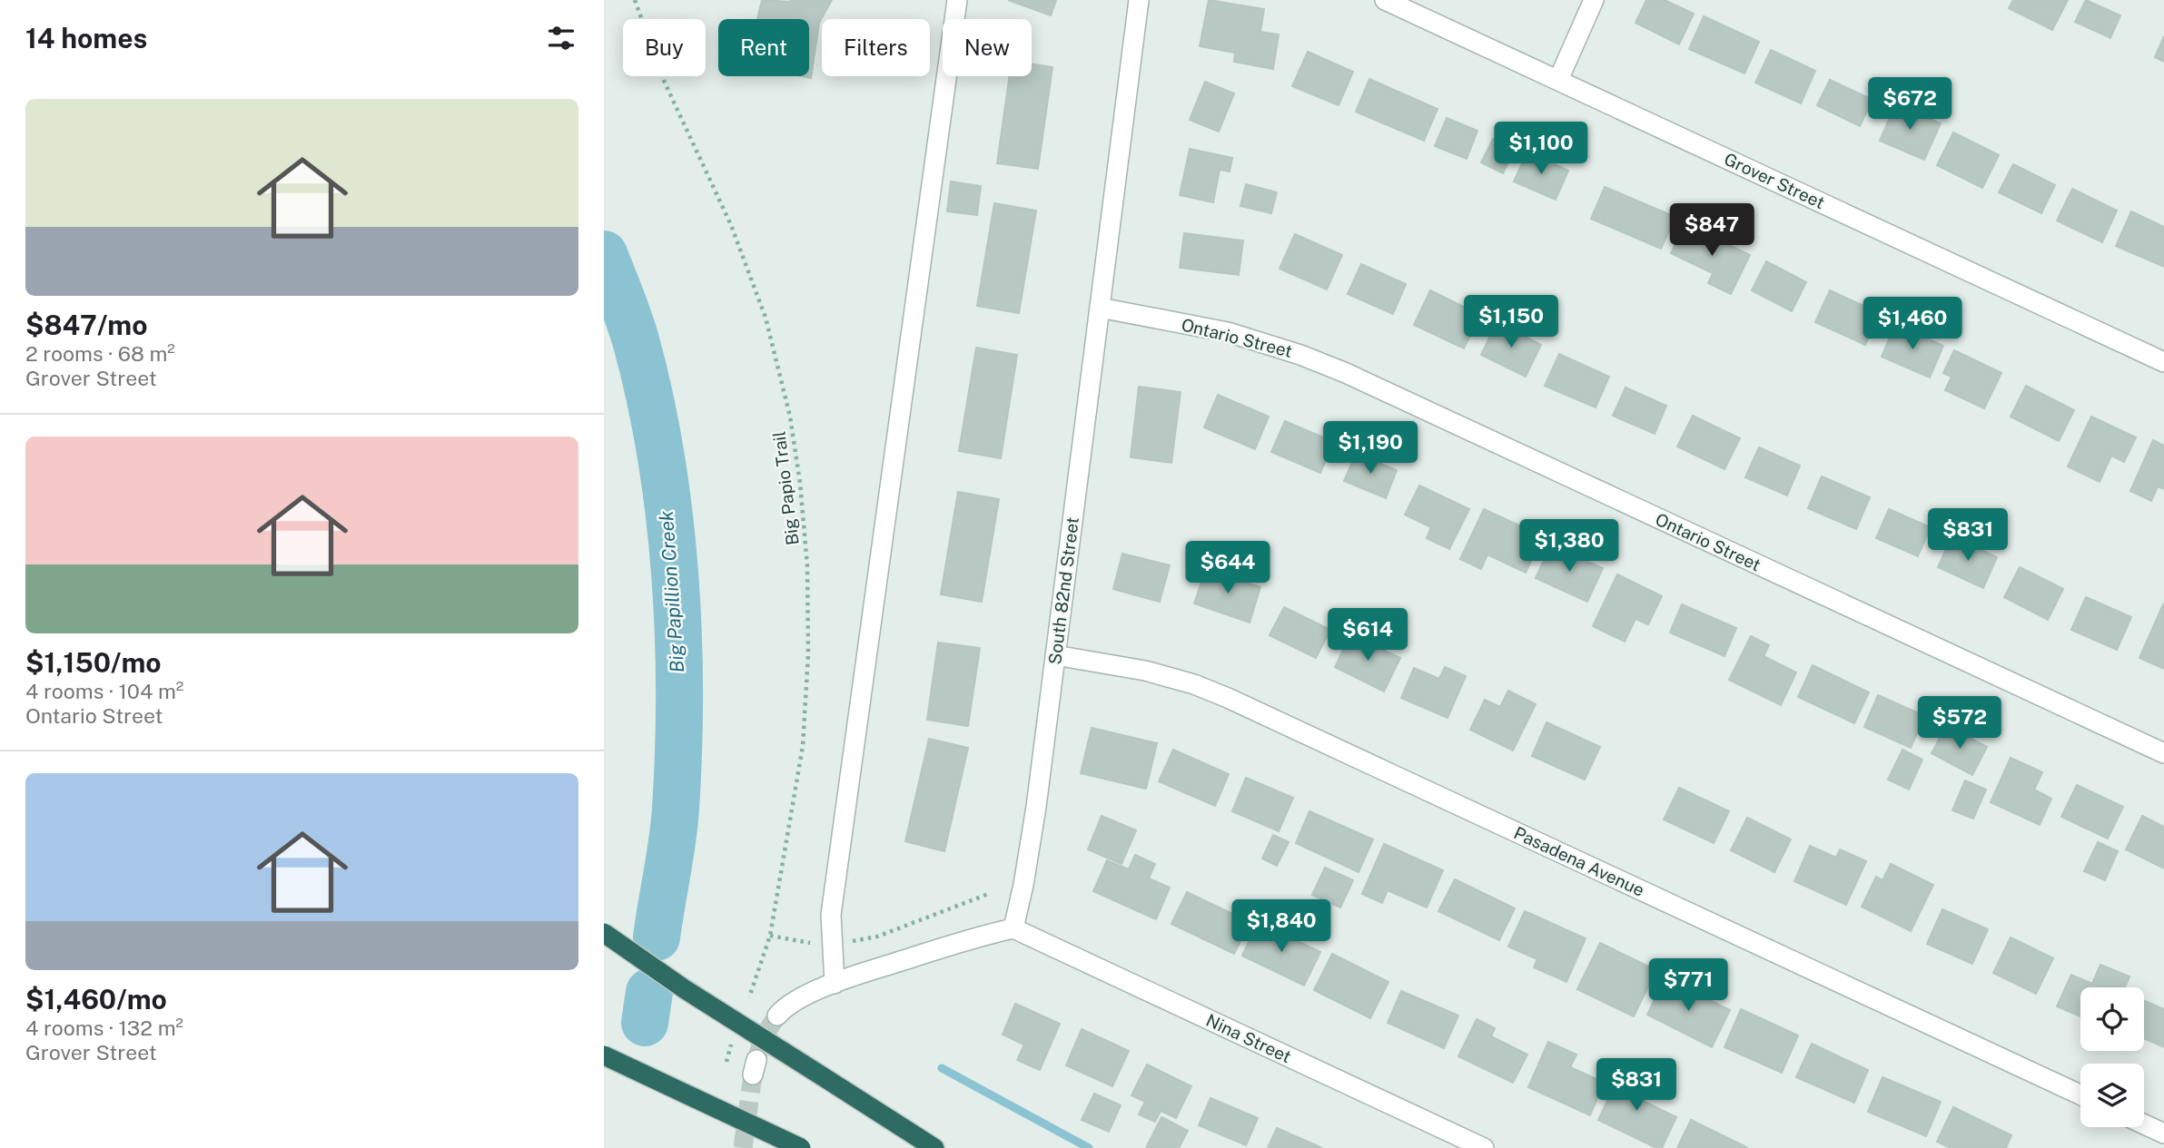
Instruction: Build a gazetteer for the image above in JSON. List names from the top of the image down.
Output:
{
  "streets": {
    "street": [
      "Grover Street",
      "Ontario Street",
      "South 82nd Street",
      "Pasadena Avenue",
      "Nina Street"
    ],
    "path": ["Big Papio Trail"]
  },
  "crossings": [
    ["Ontario Street", "South 82nd Street"],
    ["South 82nd Street", "Pasadena Avenue"],
    ["South 82nd Street", "Nina Street"]
  ],
  "water": ["Big Papillion Creek"],
  "page": {
    "heading": "14 homes",
    "chip": [
      "Buy",
      "Rent",
      "Filters",
      "New"
    ],
    "list": [
      {
        "name": "$847/mo",
        "note": "2 rooms · 68 m² · Grover Street"
      },
      {
        "name": "$1,150/mo",
        "note": "4 rooms · 104 m² · Ontario Street"
      },
      {
        "name": "$1,460/mo",
        "note": "4 rooms · 132 m² · Grover Street"
      }
    ],
    "price": [
      "$672",
      "$1,100",
      "$847",
      "$1,150",
      "$1,460",
      "$1,190",
      "$831",
      "$1,380",
      "$644",
      "$614",
      "$572",
      "$1,840",
      "$771",
      "$831"
    ]
  }
}
